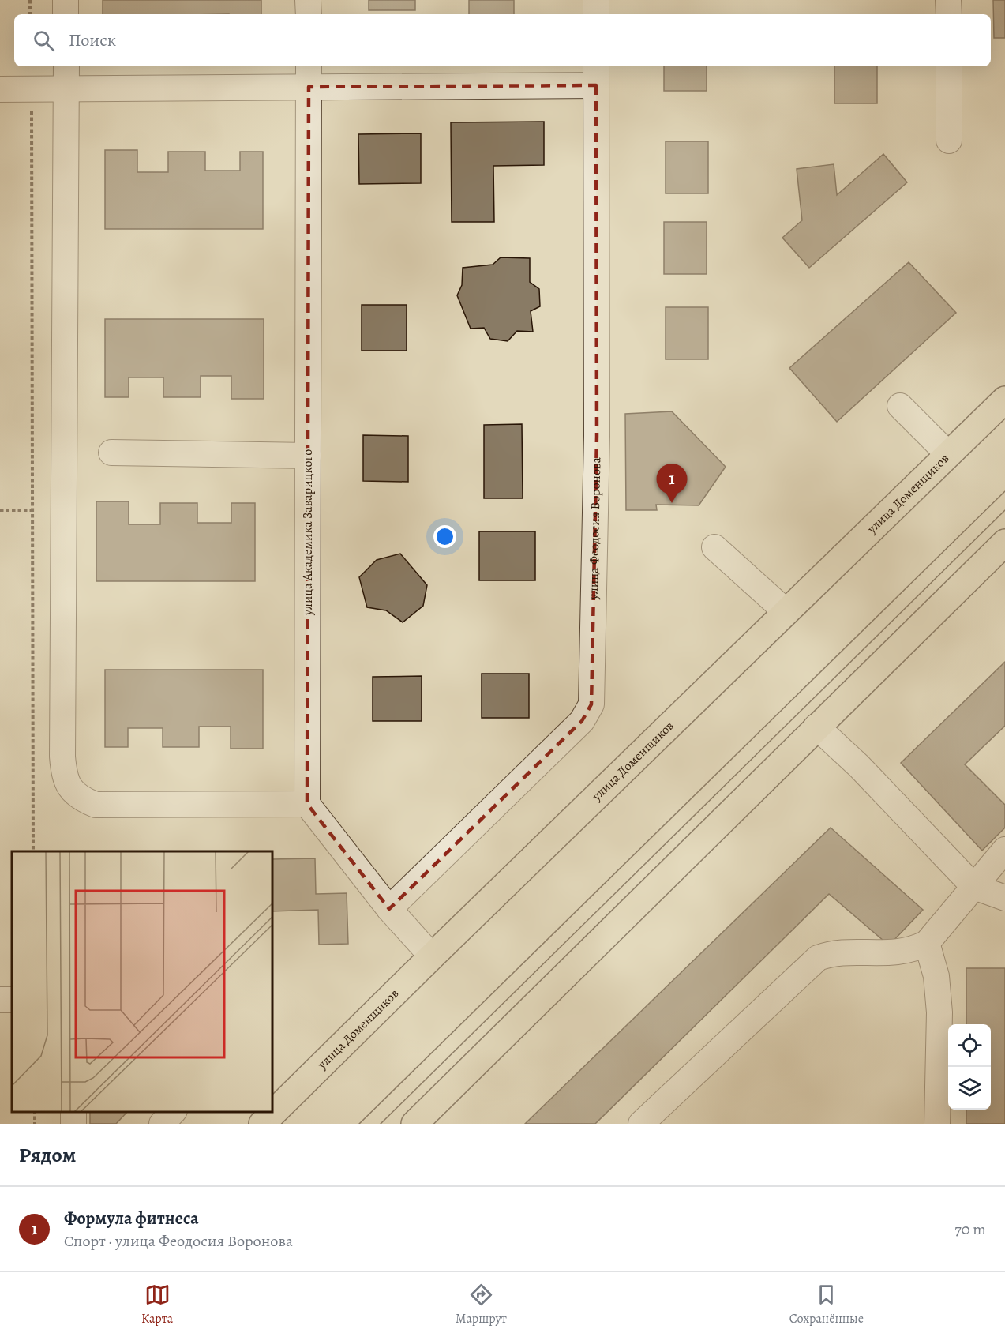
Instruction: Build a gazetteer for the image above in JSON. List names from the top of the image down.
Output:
{
  "streets": {
    "main road": ["улица Доменщиков"],
    "street": ["улица Феодосия Воронова", "улица Академика Заварицкого"]
  },
  "page": {
    "search": "Поиск",
    "pins": "1",
    "heading": "Рядом",
    "list": [
      {
        "mark": "1",
        "name": "Формула фитнеса",
        "note": "Спорт · улица Феодосия Воронова",
        "value": "70 m"
      }
    ],
    "nav": ["Карта", "Маршрут", "Сохранённые"]
  }
}
